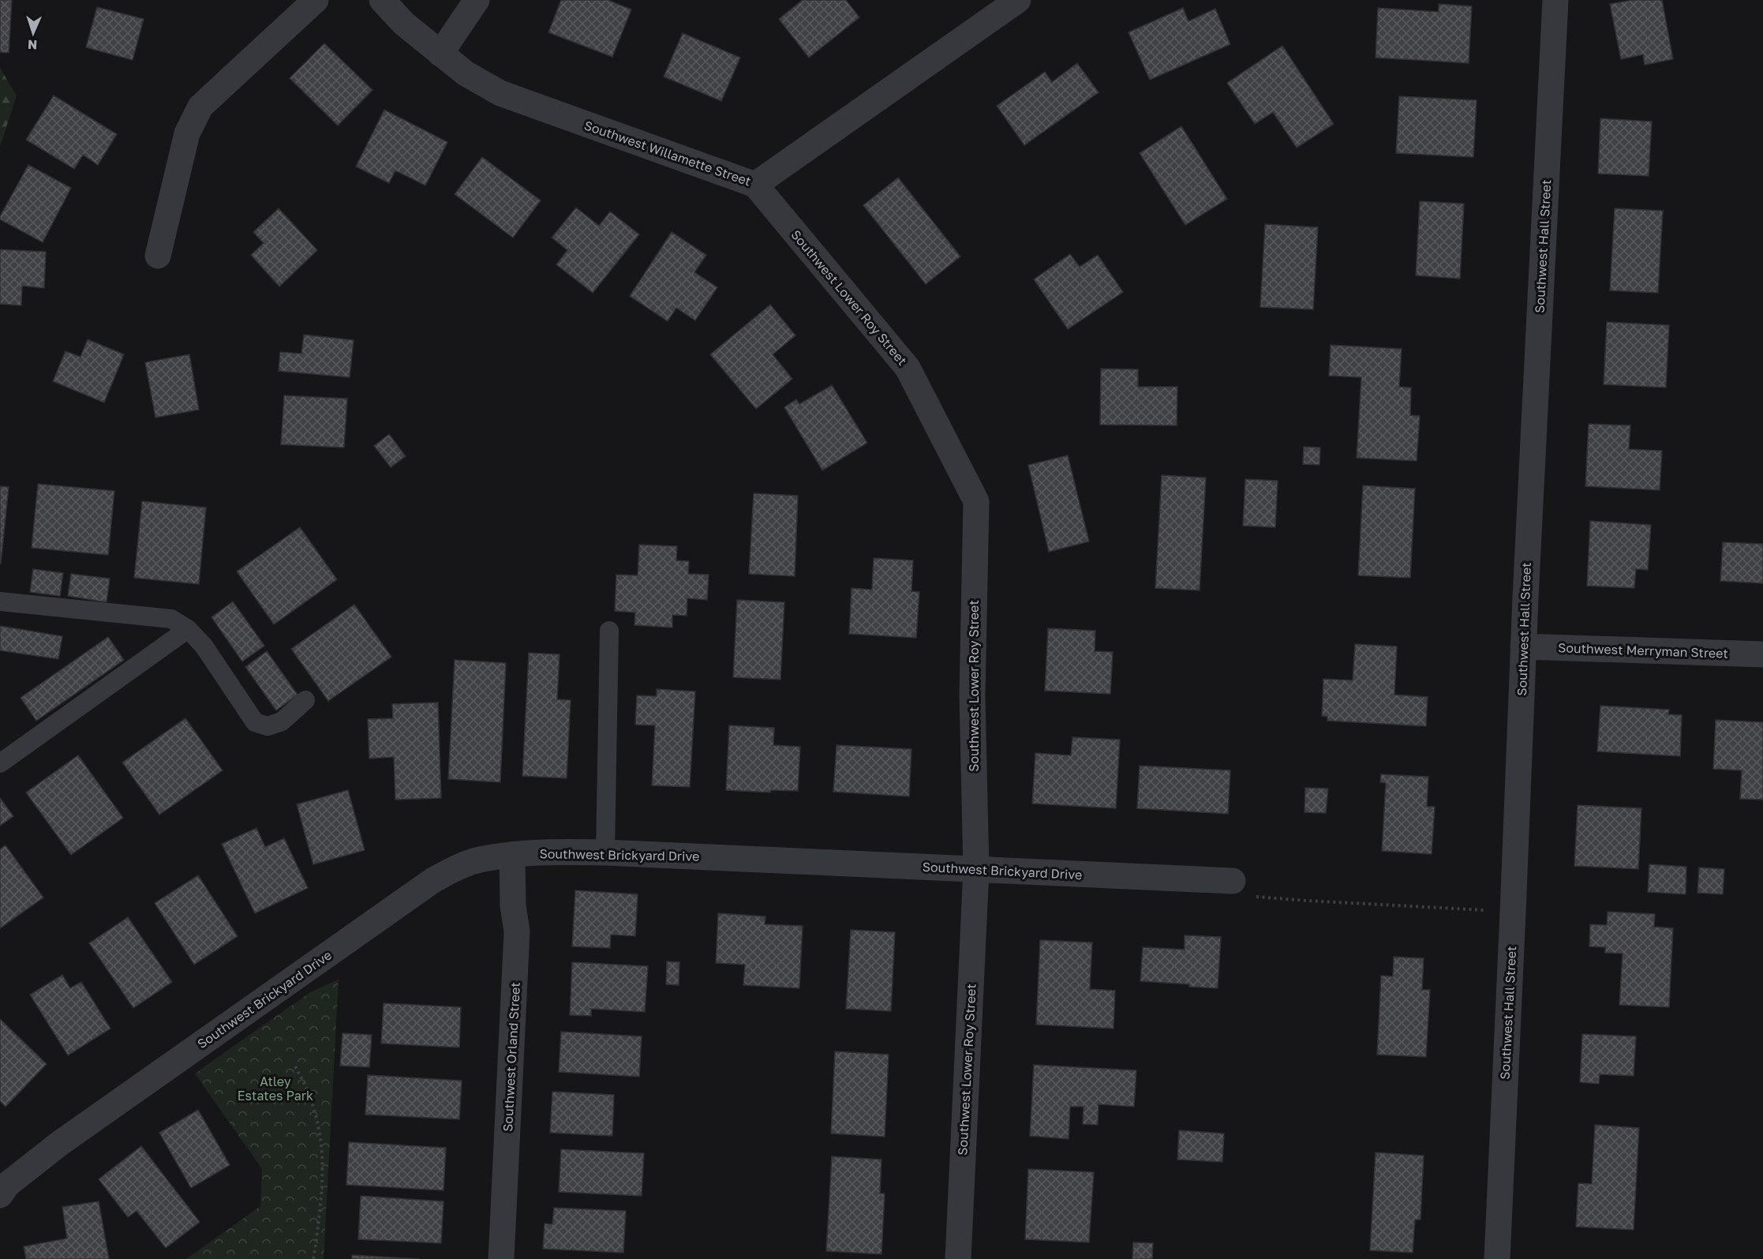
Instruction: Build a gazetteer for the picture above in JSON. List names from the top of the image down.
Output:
{
  "streets": {
    "street": [
      "Southwest Willamette Street",
      "Southwest Hall Street",
      "Southwest Lower Roy Street",
      "Southwest Merryman Street",
      "Southwest Brickyard Drive",
      "Southwest Orland Street"
    ]
  },
  "crossings": [
    ["Southwest Willamette Street", "Southwest Lower Roy Street"],
    ["Southwest Hall Street", "Southwest Merryman Street"],
    ["Southwest Lower Roy Street", "Southwest Brickyard Drive"],
    ["Southwest Brickyard Drive", "Southwest Orland Street"]
  ],
  "parks": ["Atley Estates Park"],
  "north": "bottom"
}
